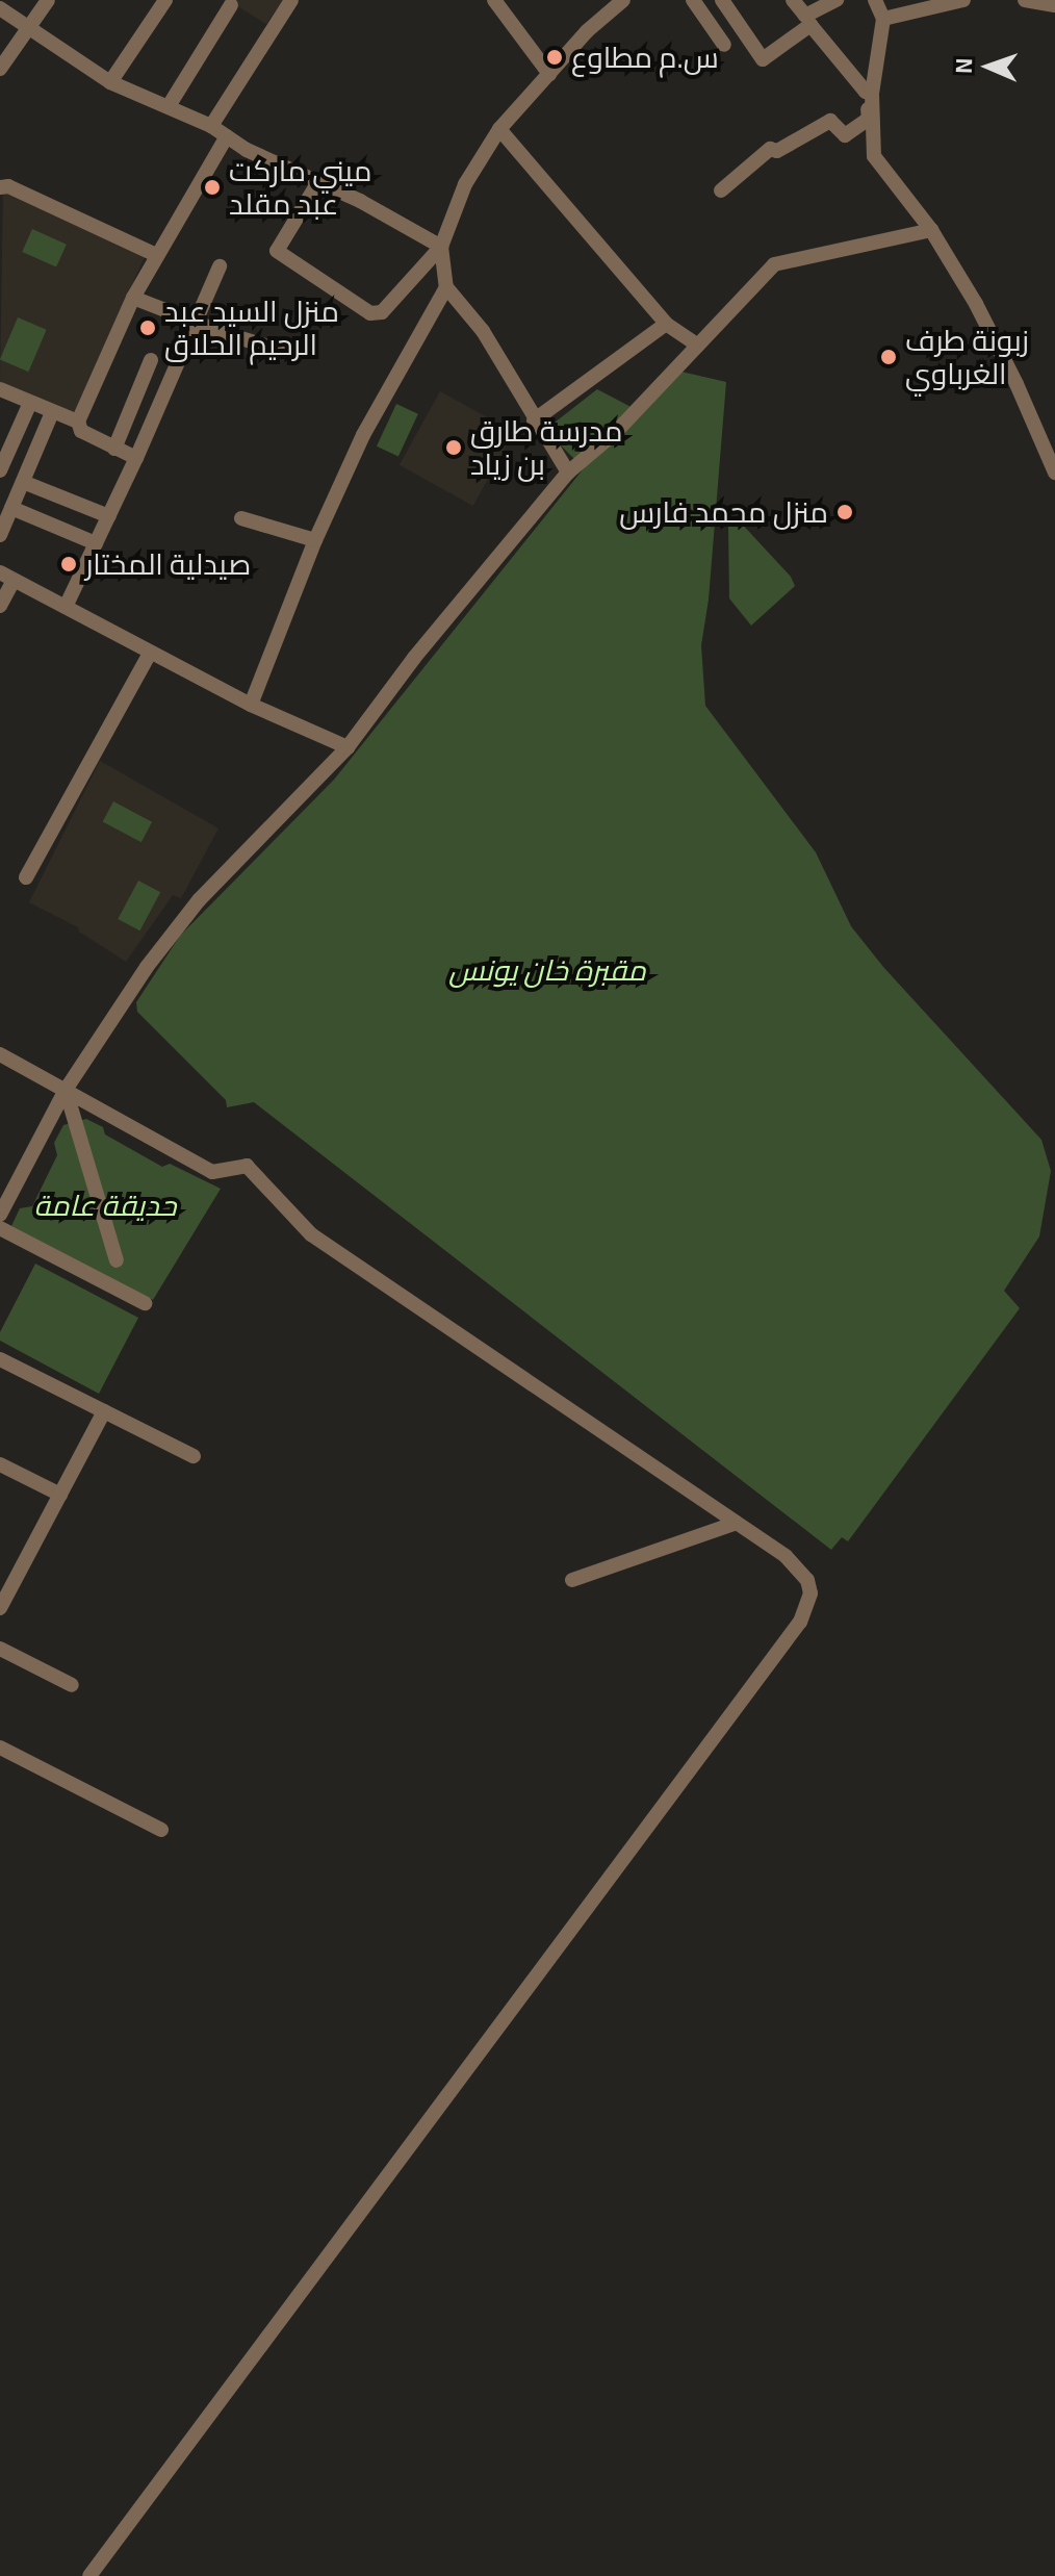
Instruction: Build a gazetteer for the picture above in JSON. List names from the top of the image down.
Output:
{
  "parks": ["مقبرة خان يونس", "حديقة عامة"],
  "places": [
    "س.م مطاوع",
    "ميني ماركت عبد مقلد",
    "منزل السيد عبد الرحيم الحلاق",
    "زبونة طرف الغرباوي",
    "مدرسة طارق بن زياد",
    "منزل محمد فارس",
    "صيدلية المختار"
  ],
  "north": "left"
}
